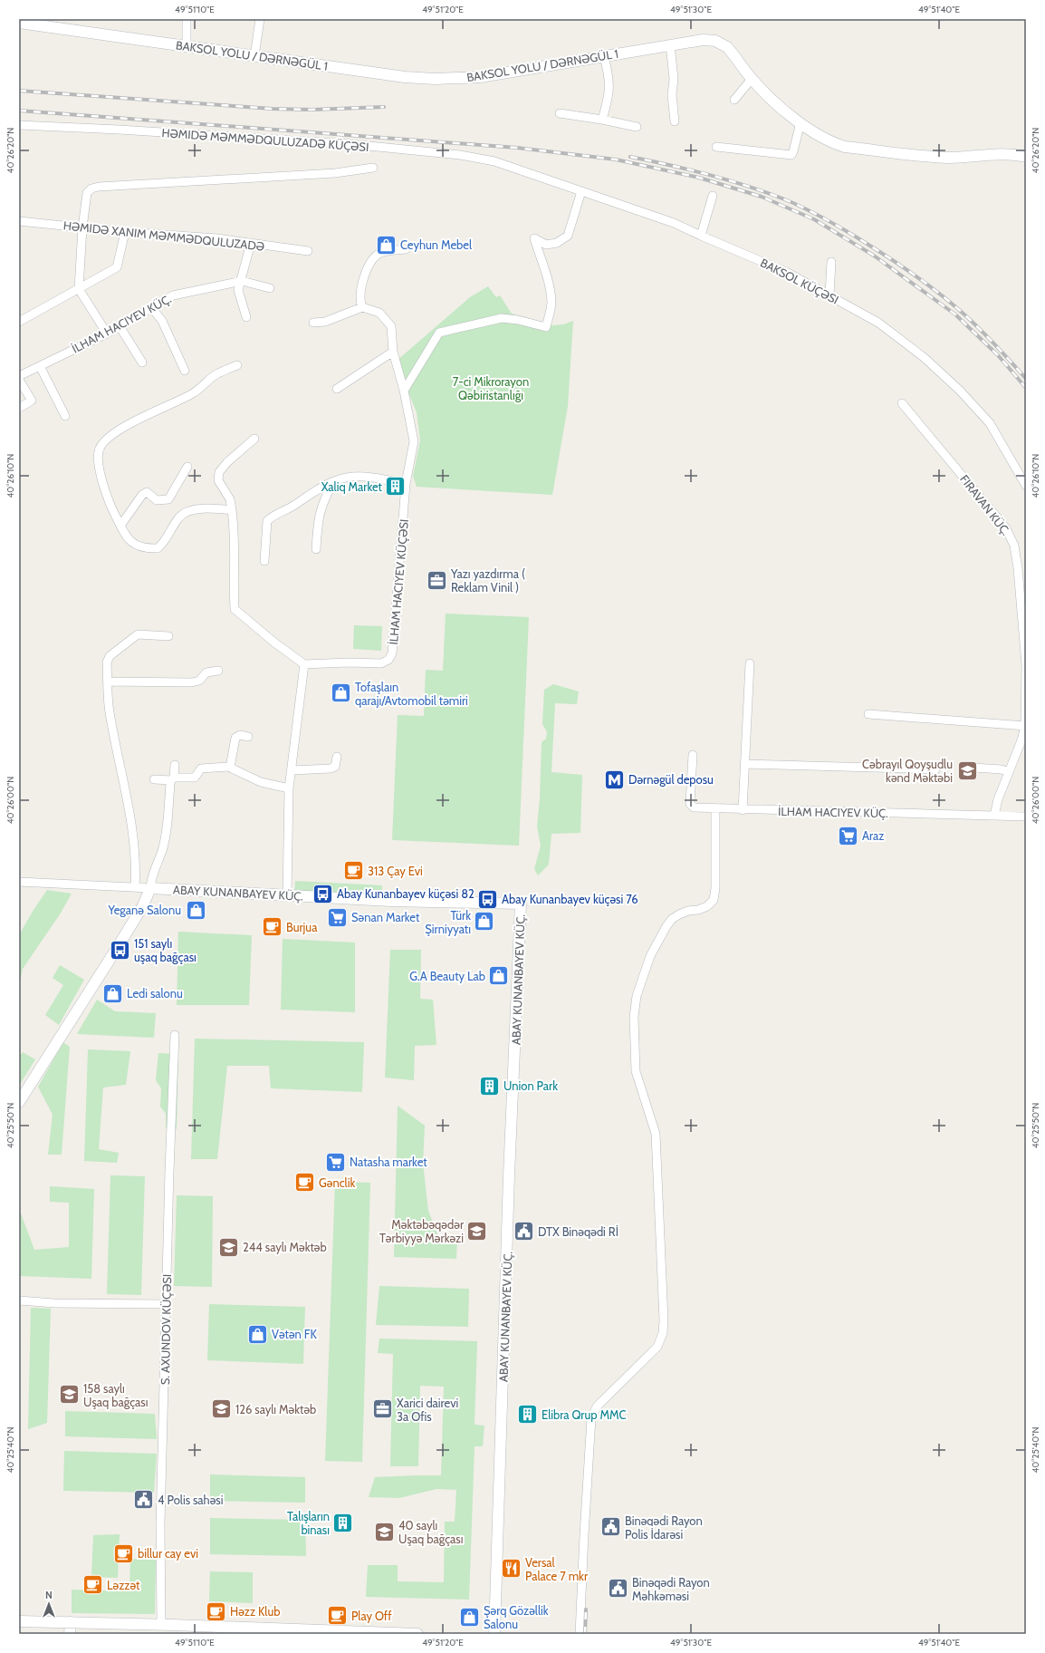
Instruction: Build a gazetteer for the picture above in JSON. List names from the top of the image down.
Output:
{
  "streets": {
    "street": [
      "BAKSOL YOLU / DƏRNƏGÜL 1",
      "HƏMIDƏ MƏMMƏDQULUZADƏ KÜÇƏSI",
      "BAKSOL KÜÇƏSI",
      "FIRAVAN KÜÇ.",
      "ABAY KUNANBAYEV KÜÇ.",
      "S. AXUNDOV KÜÇƏSI"
    ]
  },
  "crossings": [
    ["HƏMIDƏ MƏMMƏDQULUZADƏ KÜÇƏSI", "BAKSOL KÜÇƏSI"]
  ],
  "parks": ["7-ci Mikrorayon Qəbiristanlığı"],
  "places": {
    "shop": [
      "Ceyhun Mebel",
      "Tofaşlaın qarajı/Avtomobil təmiri",
      "Yeganə Salonu",
      "Türk Şirniyyatı",
      "G.A Beauty Lab",
      "Ledi salonu",
      "Vətən FK",
      "Şərq Gözəllik Salonu"
    ],
    "building": [
      "Xaliq Market",
      "Union Park",
      "Elibra Qrup MMC",
      "Talışların binası"
    ],
    "office": ["Yazı yazdırma ( Reklam Vinil )", "Xarici dairevi 3a Ofis"],
    "school or university": [
      "Cəbrayıl Qoyşudlu kənd Məktəbi",
      "Məktəbəqədər Tərbiyyə Mərkəzi",
      "244 saylı Məktəb",
      "158 saylı Uşaq bağçası",
      "126 saylı Məktəb",
      "40 saylı Uşaq bağçası"
    ],
    "metro station": ["Dərnəgül deposu"],
    "supermarket": ["Araz", "Sənan Market", "Natasha market"],
    "cafe": [
      "313 Çay Evi",
      "Burjua",
      "Gənclik",
      "billur cay evi",
      "Ləzzət",
      "Həzz Klub",
      "Play Off"
    ],
    "bus stop": ["Abay Kunanbayev küçəsi 82", "Abay Kunanbayev küçəsi 76", "151 saylı uşaq bağçası"],
    "public building": [
      "DTX Binəqədi Rİ",
      "4 Polis sahəsi",
      "Binəqədi Rayon Polis İdarəsi",
      "Binəqədi Rayon Məhkəməsi"
    ],
    "restaurant": ["Versal Palace 7 mkr"]
  },
  "north": "top",
  "coordinates": [
    "49°51'10\"E",
    "49°51'20\"E",
    "49°51'30\"E",
    "49°51'40\"E",
    "40°26'20\"N",
    "40°26'10\"N",
    "40°26'00\"N",
    "40°25'50\"N",
    "40°25'40\"N"
  ]
}
